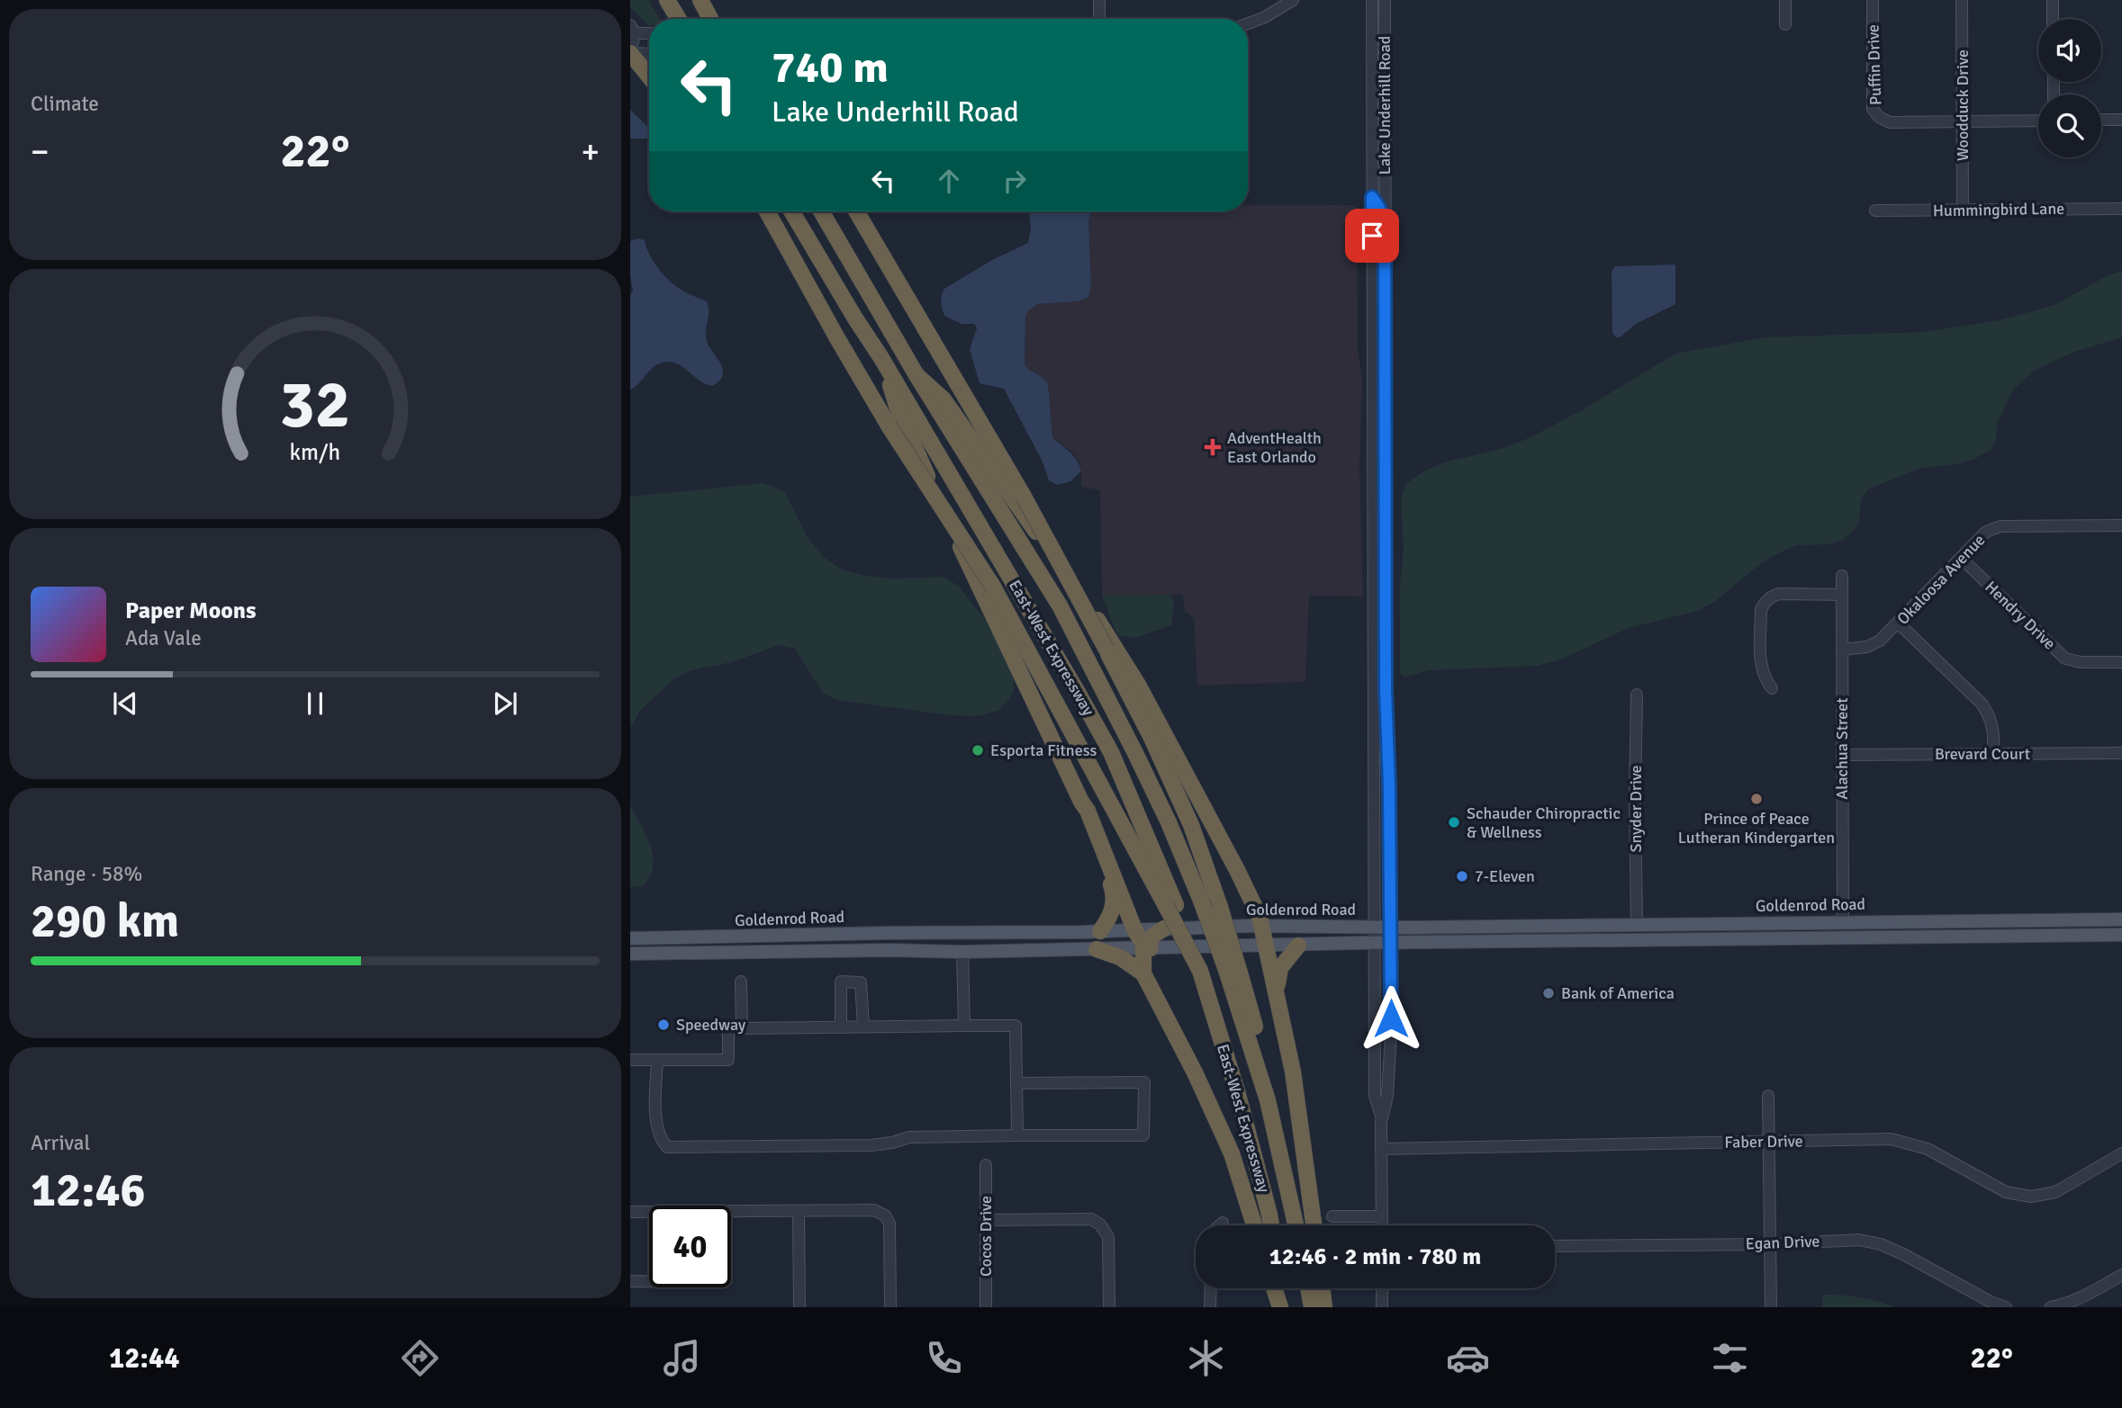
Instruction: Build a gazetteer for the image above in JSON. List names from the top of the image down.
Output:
{
  "streets": {
    "highway": ["East-West Expressway"],
    "main road": ["Goldenrod Road"],
    "street": [
      "Puffin Drive",
      "Lake Underhill Road",
      "Woodduck Drive",
      "Hummingbird Lane",
      "Okaloosa Avenue",
      "Hendry Drive",
      "Alachua Street",
      "Brevard Court",
      "Snyder Drive",
      "Faber Drive",
      "Cocos Drive",
      "Egan Drive"
    ]
  },
  "crossings": [
    ["Puffin Drive", "Woodduck Drive"],
    ["Lake Underhill Road", "Goldenrod Road"],
    ["Lake Underhill Road", "Faber Drive"],
    ["Woodduck Drive", "Hummingbird Lane"],
    ["Okaloosa Avenue", "Hendry Drive"],
    ["Okaloosa Avenue", "Alachua Street"],
    ["Alachua Street", "Brevard Court"],
    ["Alachua Street", "Goldenrod Road"],
    ["Snyder Drive", "Goldenrod Road"]
  ],
  "places": {
    "health": ["AdventHealth East Orlando"],
    "other": [
      "Esporta Fitness",
      "Prince of Peace Lutheran Kindergarten",
      "Schauder Chiropractic & Wellness",
      "7-Eleven",
      "Bank of America",
      "Speedway"
    ]
  },
  "page": {
    "tile": [
      "Climate",
      ["Range · 58%", "290 km"],
      ["Arrival", "12:46"]
    ],
    "turn": ["740 m", "Lake Underhill Road"],
    "heat": ["−", "22°", "+"],
    "song": ["Paper Moons", "Ada Vale"],
    "limit": "40",
    "trip": "12:46 · 2 min · 780 m",
    "tabs": ["12:44", "22°"],
    "gauge": ["32", "km/h"]
  }
}
